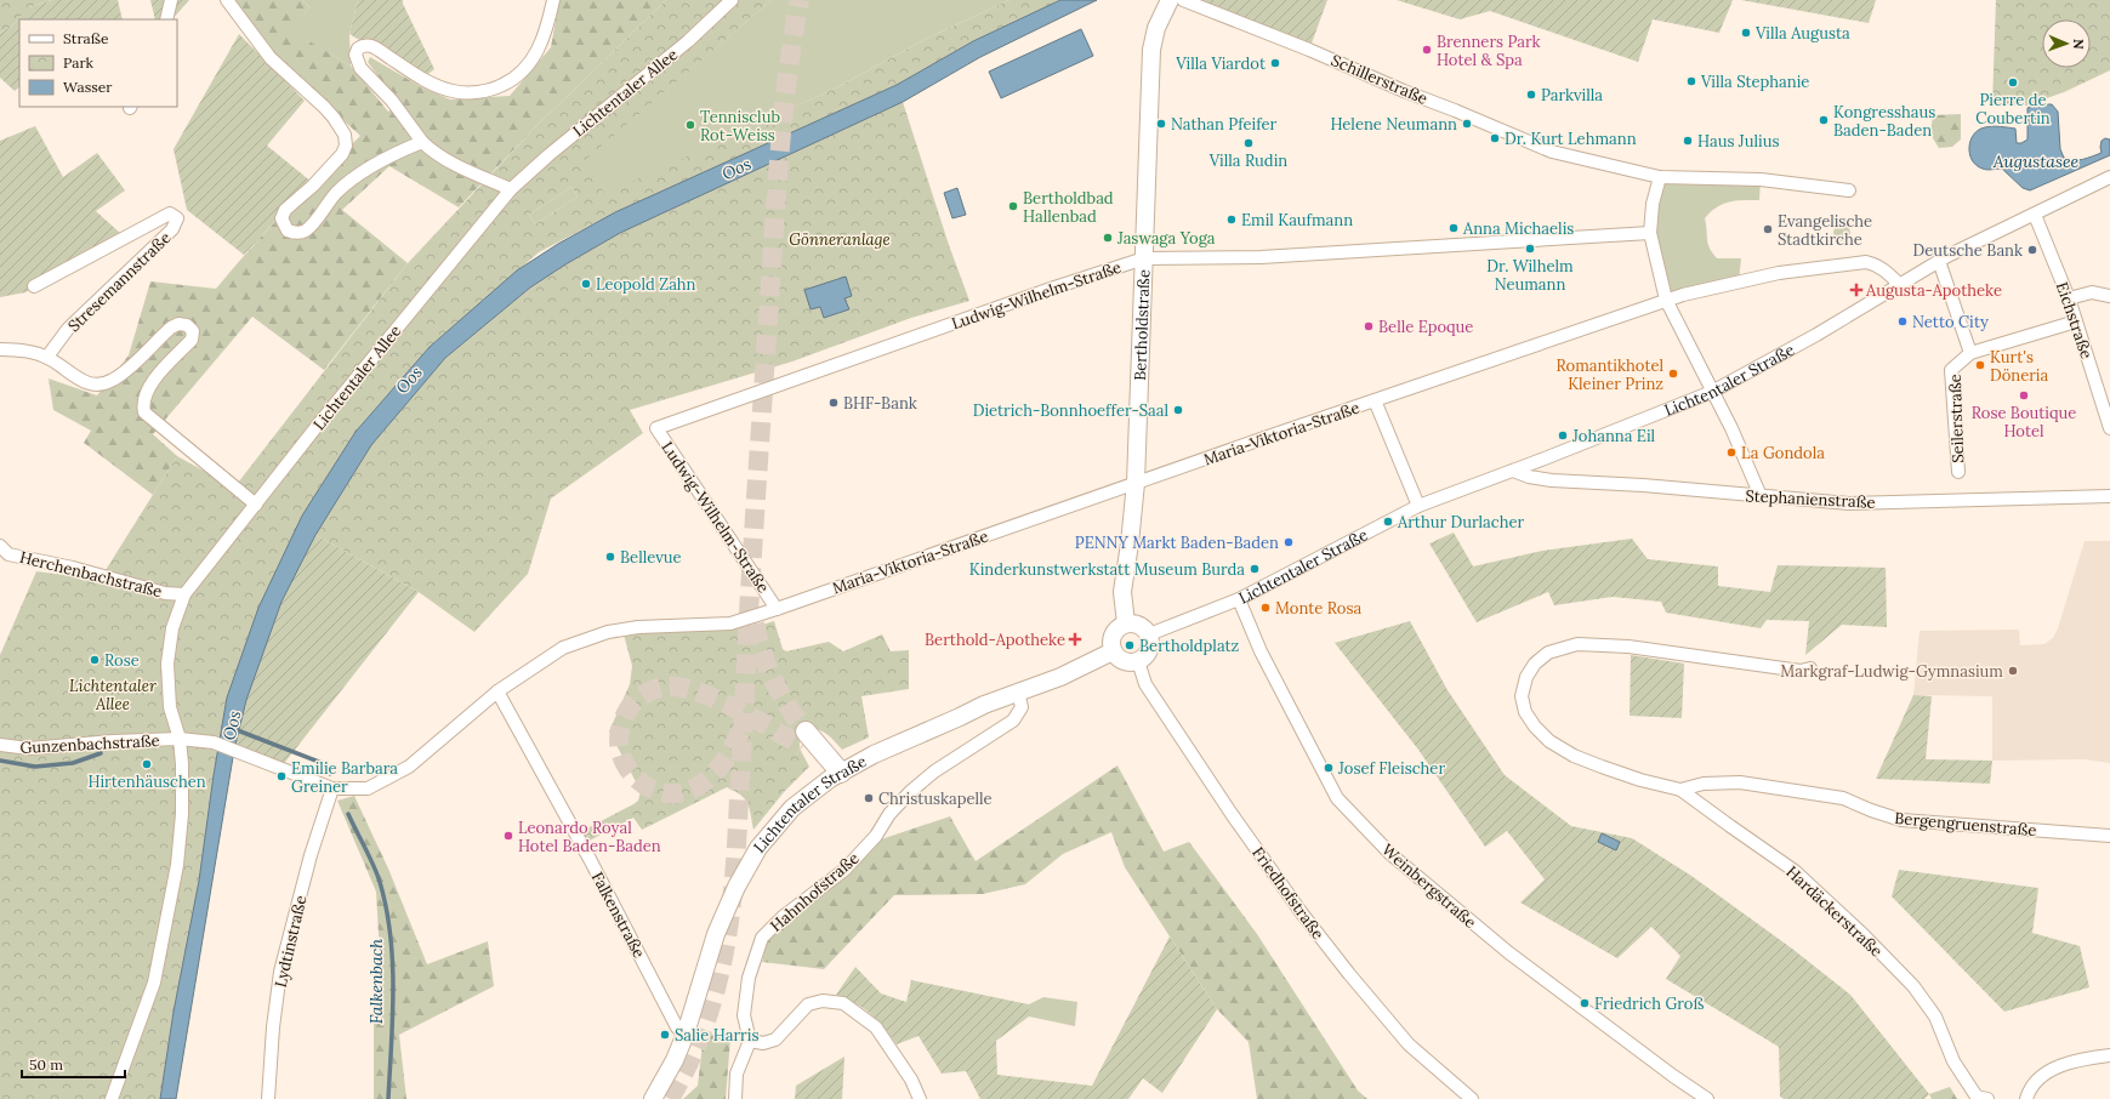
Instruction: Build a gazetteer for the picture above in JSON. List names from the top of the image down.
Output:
{
  "streets": {
    "main road": ["Bertholdstraße", "Lichtentaler Straße"],
    "street": [
      "Schillerstraße",
      "Lichtentaler Allee",
      "Stresemannstraße",
      "Ludwig-Wilhelm-Straße",
      "Eichstraße",
      "Seilerstraße",
      "Maria-Viktoria-Straße",
      "Stephanienstraße",
      "Herchenbachstraße",
      "Gunzenbachstraße",
      "Bergengruenstraße",
      "Weinbergstraße",
      "Hahnhofstraße",
      "Friedhofstraße",
      "Hardäckerstraße",
      "Falkenstraße",
      "Lydtinstraße"
    ]
  },
  "crossings": [
    ["Lichtentaler Allee", "Maria-Viktoria-Straße"],
    ["Lichtentaler Allee", "Herchenbachstraße"],
    ["Lichtentaler Allee", "Gunzenbachstraße"],
    ["Ludwig-Wilhelm-Straße", "Bertholdstraße"],
    ["Ludwig-Wilhelm-Straße", "Maria-Viktoria-Straße"],
    ["Eichstraße", "Lichtentaler Straße"],
    ["Bertholdstraße", "Lichtentaler Straße"],
    ["Bertholdstraße", "Maria-Viktoria-Straße"],
    ["Bertholdstraße", "Friedhofstraße"],
    ["Lichtentaler Straße", "Seilerstraße"],
    ["Lichtentaler Straße", "Maria-Viktoria-Straße"],
    ["Lichtentaler Straße", "Stephanienstraße"],
    ["Lichtentaler Straße", "Weinbergstraße"],
    ["Lichtentaler Straße", "Hahnhofstraße"],
    ["Lichtentaler Straße", "Friedhofstraße"],
    ["Lichtentaler Straße", "Falkenstraße"],
    ["Maria-Viktoria-Straße", "Gunzenbachstraße"],
    ["Maria-Viktoria-Straße", "Falkenstraße"],
    ["Maria-Viktoria-Straße", "Lydtinstraße"],
    ["Bergengruenstraße", "Hardäckerstraße"]
  ],
  "water": ["Augustasee", "Oos", "Falkenbach"],
  "parks": ["Gönneranlage", "Lichtentaler Allee"],
  "places": {
    "other": [
      "Villa Augusta",
      "Brenners Park Hotel & Spa",
      "Villa Viardot",
      "Villa Stephanie",
      "Pierre de Coubertin",
      "Parkvilla",
      "Kongresshaus Baden-Baden",
      "Nathan Pfeifer",
      "Helene Neumann",
      "Tennisclub Rot-Weiss",
      "Dr. Kurt Lehmann",
      "Haus Julius",
      "Villa Rudin",
      "Bertholdbad Hallenbad",
      "Emil Kaufmann",
      "Anna Michaelis",
      "Evangelische Stadtkirche",
      "Jaswaga Yoga",
      "Dr. Wilhelm Neumann",
      "Deutsche Bank",
      "Leopold Zahn",
      "Netto City",
      "Belle Epoque",
      "Kurt's Döneria",
      "Romantikhotel Kleiner Prinz",
      "Rose Boutique Hotel",
      "BHF-Bank",
      "Dietrich-Bonnhoeffer-Saal",
      "Johanna Eil",
      "La Gondola",
      "Arthur Durlacher",
      "PENNY Markt Baden-Baden",
      "Bellevue",
      "Kinderkunstwerkstatt Museum Burda",
      "Monte Rosa",
      "Bertholdplatz",
      "Rose",
      "Markgraf-Ludwig-Gymnasium",
      "Hirtenhäuschen",
      "Josef Fleischer",
      "Emilie Barbara Greiner",
      "Christuskapelle",
      "Leonardo Royal Hotel Baden-Baden",
      "Friedrich Groß",
      "Salie Harris"
    ],
    "health": ["Augusta-Apotheke", "Berthold-Apotheke"]
  },
  "legend": ["Straße", "Park", "Wasser"],
  "scale_bar": "50 m",
  "north": "right"
}
